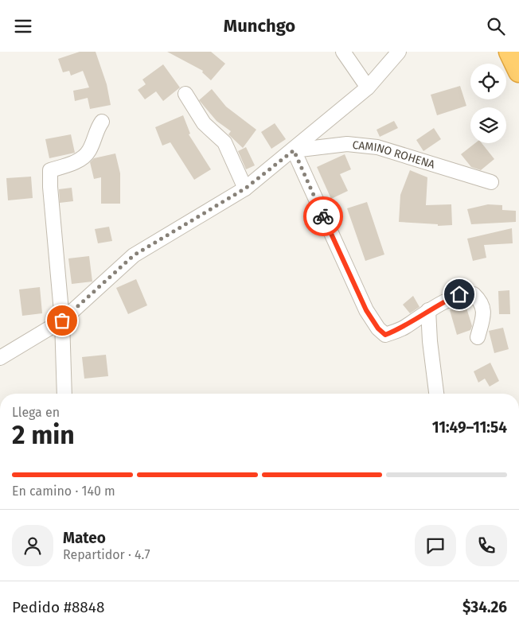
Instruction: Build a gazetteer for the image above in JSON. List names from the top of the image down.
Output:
{
  "streets": {
    "street": ["CAMINO ROHENA"]
  },
  "page": {
    "header": "Munchgo",
    "heading": ["2 min", "Llega en", "11:49–11:54"],
    "panel": [
      "Mateo",
      "Repartidor · 4.7",
      "Pedido #8848",
      "$34.26"
    ],
    "bar": "En camino · 140 m"
  }
}
